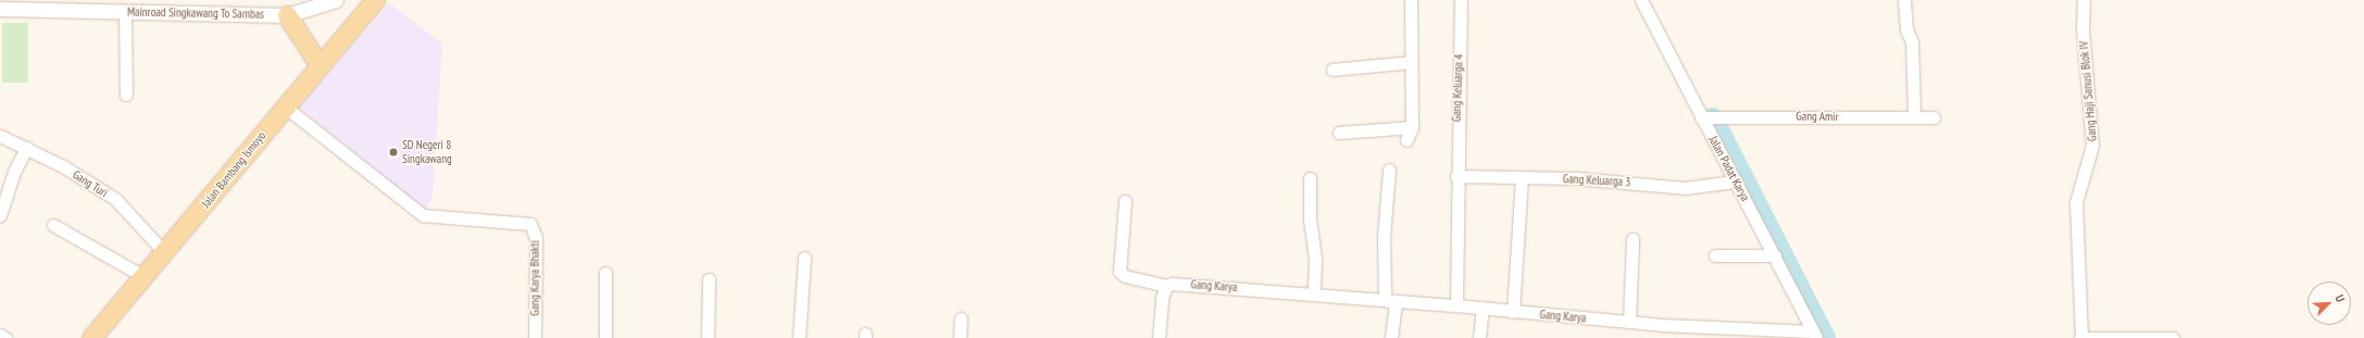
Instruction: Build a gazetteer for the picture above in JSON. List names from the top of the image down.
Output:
{
  "streets": {
    "main road": ["Jalan Bambang Ismoyo"],
    "street": [
      "Mainroad Singkawang To Sambas",
      "Gang Keluarga 4",
      "Gang Haji Sanusi Blok IV",
      "Gang Amir",
      "Jalan Padat Karya",
      "Gang Keluarga 3",
      "Gang Turi",
      "Gang Karya Bhakti",
      "Gang Karya"
    ]
  },
  "crossings": [
    ["Gang Keluarga 4", "Gang Keluarga 3"],
    ["Gang Keluarga 4", "Gang Karya"],
    ["Gang Amir", "Jalan Padat Karya"],
    ["Jalan Padat Karya", "Gang Keluarga 3"],
    ["Jalan Padat Karya", "Gang Karya"],
    ["Jalan Bambang Ismoyo", "Gang Turi"],
    ["Jalan Bambang Ismoyo", "Gang Karya Bhakti"]
  ],
  "places": ["SD Negeri 8 Singkawang"],
  "north": "top right"
}
